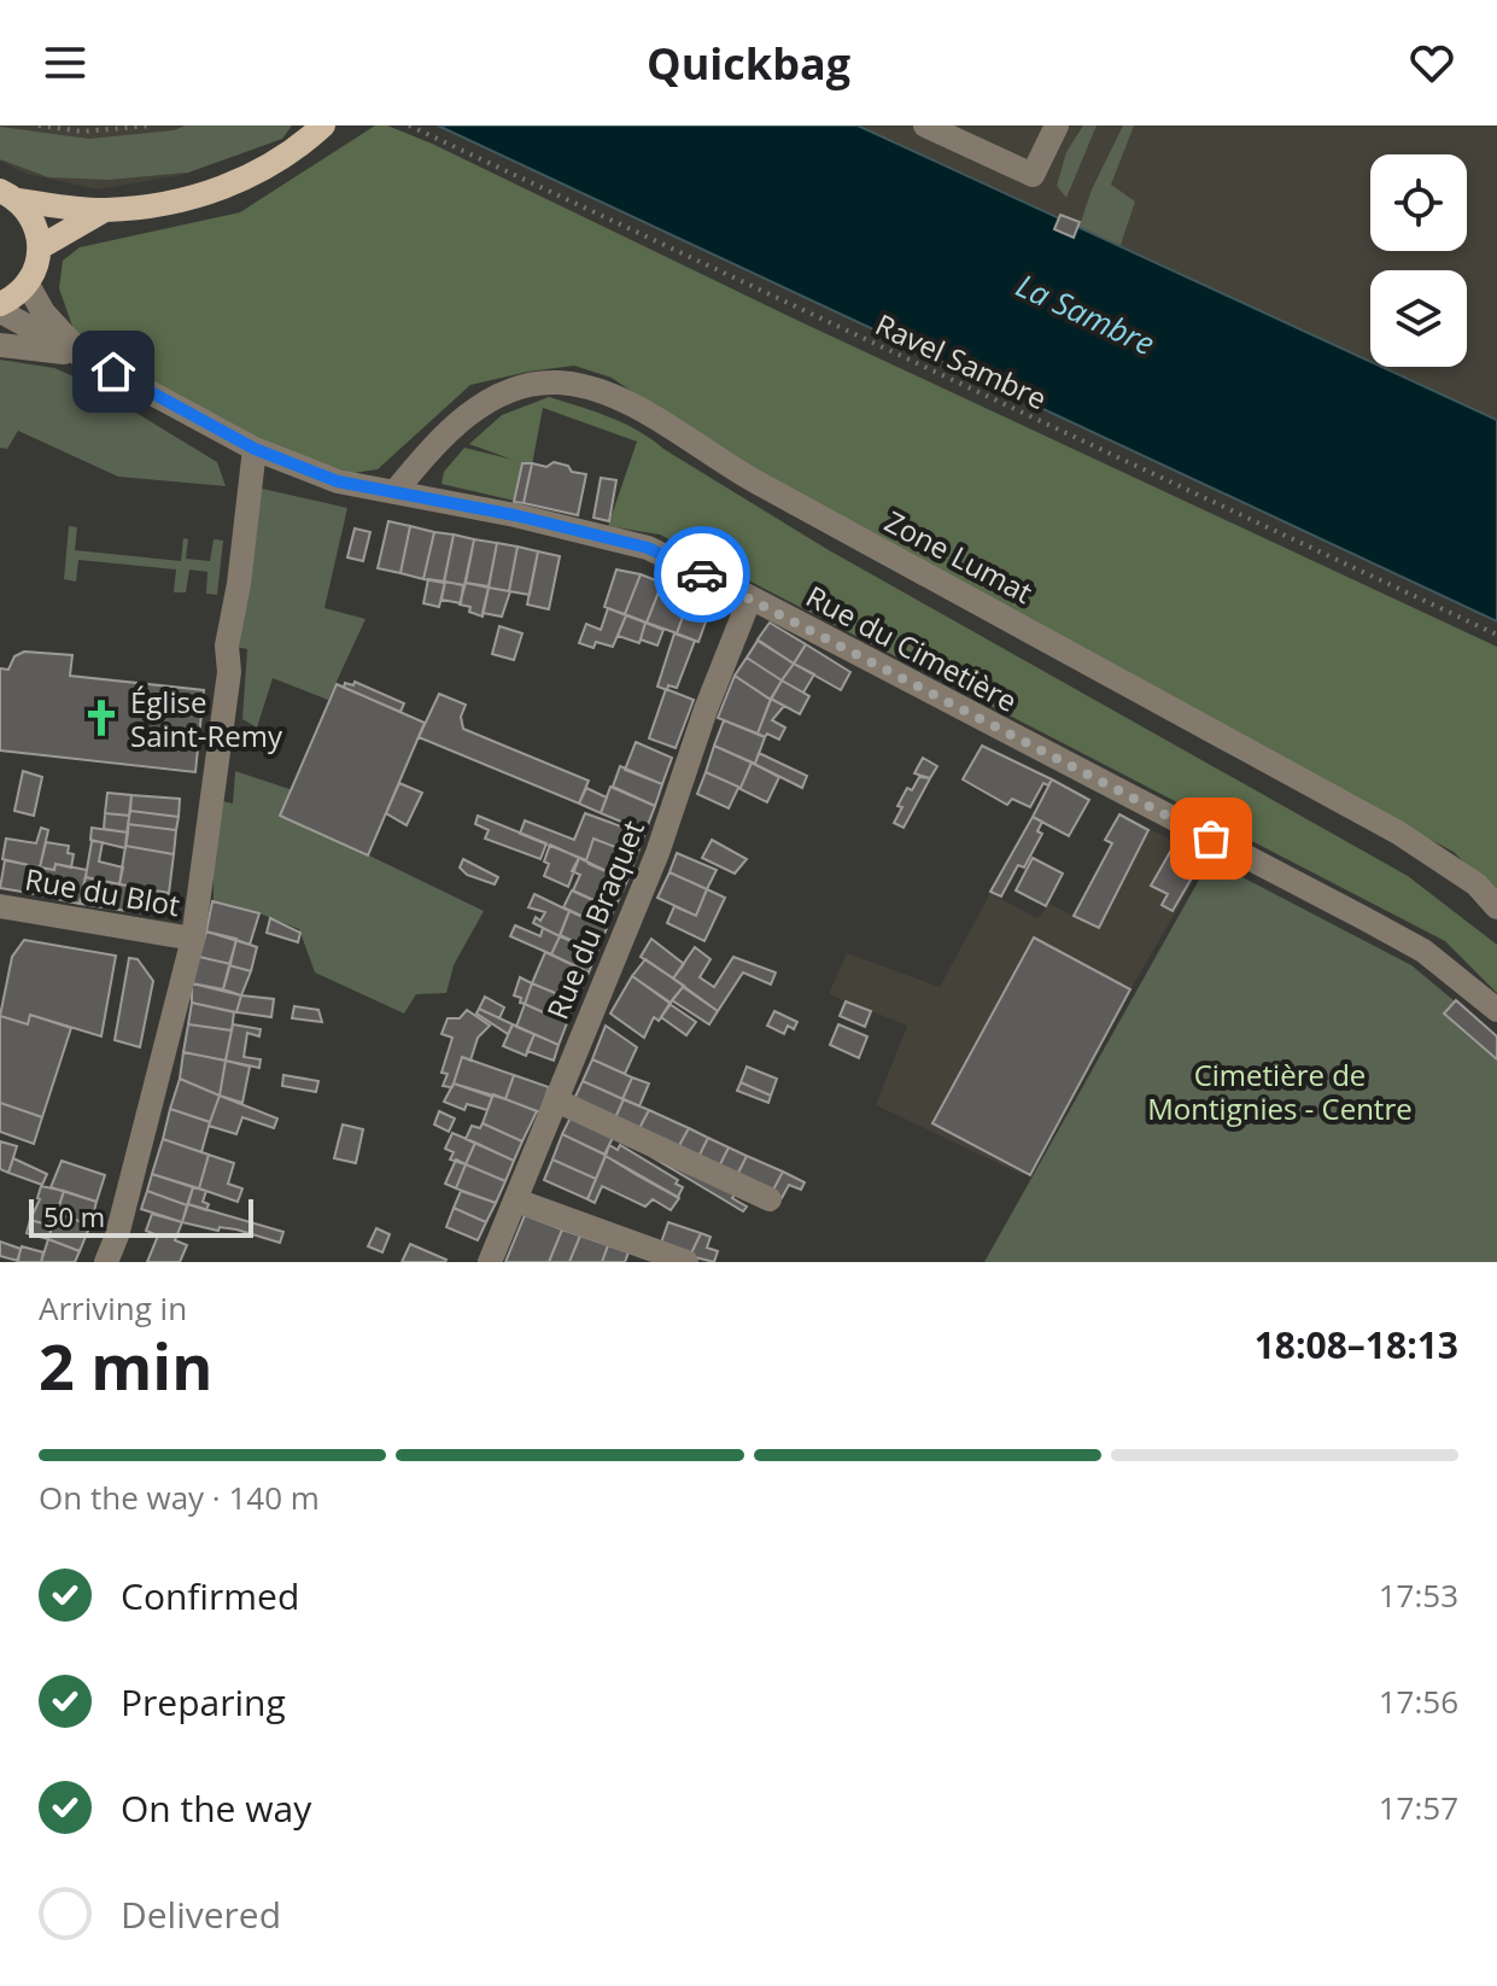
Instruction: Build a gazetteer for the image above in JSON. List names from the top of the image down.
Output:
{
  "streets": {
    "street": [
      "Zone Lumat",
      "Rue du Cimetière",
      "Rue du Blot",
      "Rue du Braquet"
    ],
    "path": ["Ravel Sambre"]
  },
  "crossings": [
    ["Zone Lumat", "Rue du Cimetière"],
    ["Rue du Cimetière", "Rue du Braquet"]
  ],
  "water": ["La Sambre"],
  "parks": ["Cimetière de Montignies - Centre"],
  "places": {
    "church": ["Église Saint-Remy"]
  },
  "scale_bar": "50 m",
  "page": {
    "header": "Quickbag",
    "scale": "50 m",
    "heading": ["2 min", "Arriving in", "18:08–18:13"],
    "bar": "On the way · 140 m",
    "list": [
      ["Confirmed", "17:53"],
      ["Preparing", "17:56"],
      ["On the way", "17:57"],
      "Delivered"
    ]
  }
}
